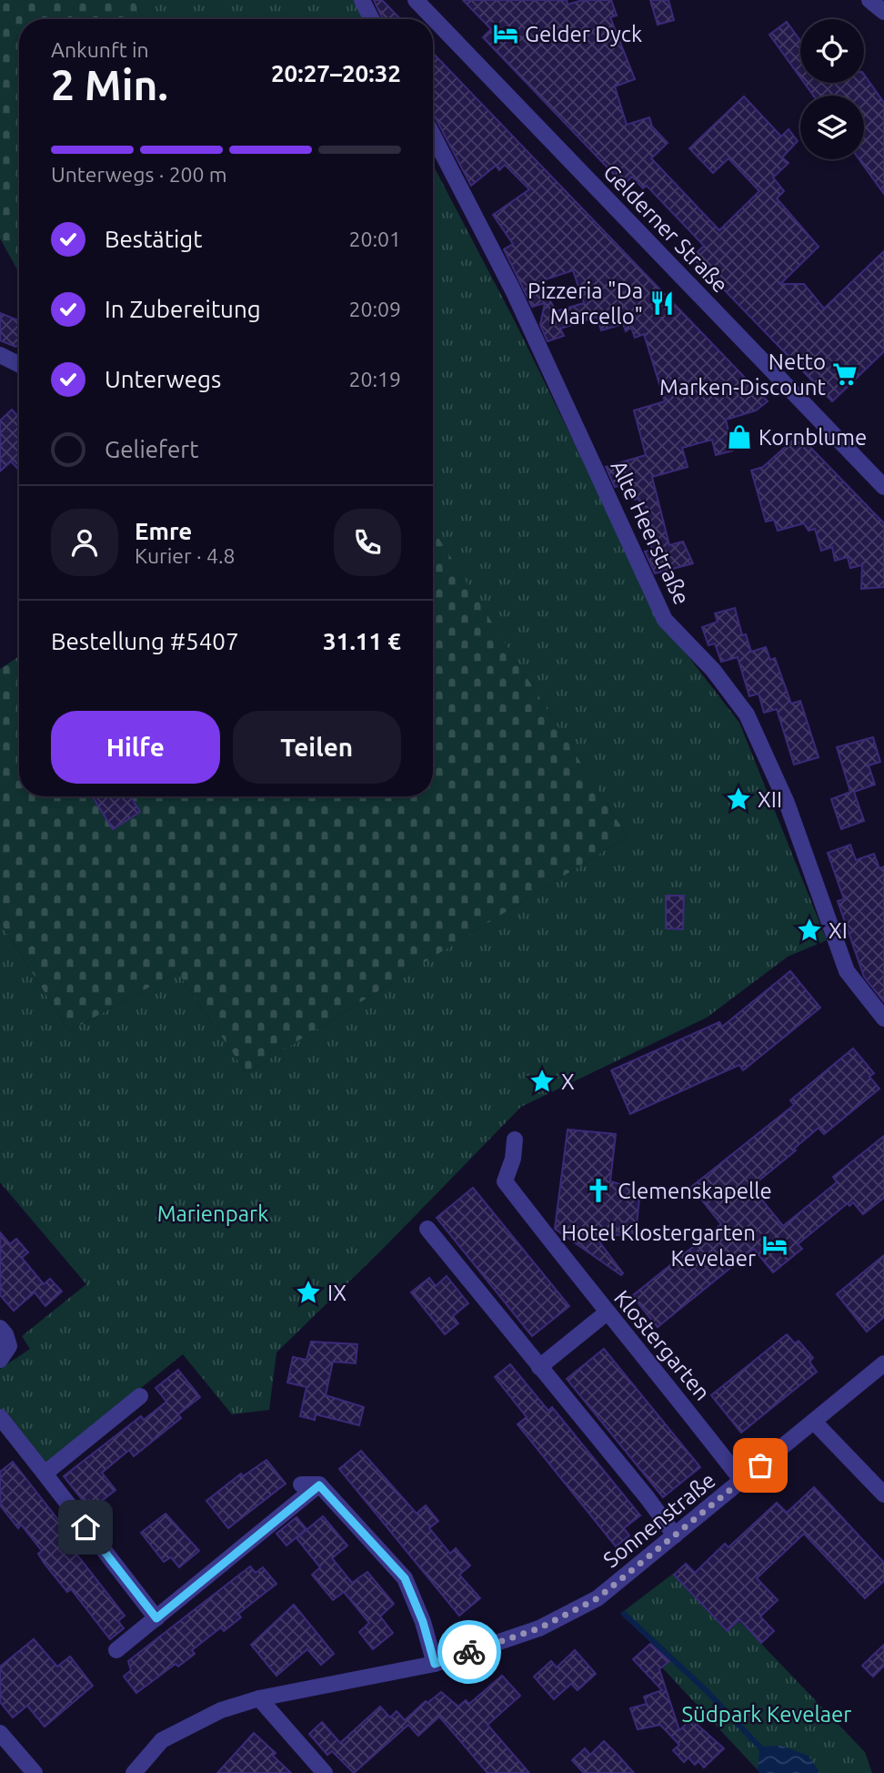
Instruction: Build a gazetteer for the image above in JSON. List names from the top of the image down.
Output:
{
  "streets": {
    "street": [
      "Gelderner Straße",
      "Alte Heerstraße",
      "Klostergarten",
      "Sonnenstraße"
    ]
  },
  "crossings": [
    ["Klostergarten", "Sonnenstraße"]
  ],
  "parks": ["Marienpark", "Südpark Kevelaer"],
  "places": {
    "hotel": ["Gelder Dyck", "Hotel Klostergarten Kevelaer"],
    "restaurant": ["Pizzeria \"Da Marcello\""],
    "supermarket": ["Netto Marken-Discount"],
    "shop": ["Kornblume"],
    "place": [
      "XII",
      "XI",
      "X",
      "IX"
    ],
    "church": ["Clemenskapelle"]
  },
  "page": {
    "heading": ["2 Min.", "Ankunft in", "20:27–20:32"],
    "panel": [
      "Emre",
      "Kurier · 4.8",
      "Bestellung #5407",
      "31.11 €"
    ],
    "bar": "Unterwegs · 200 m",
    "list": [
      ["Bestätigt", "20:01"],
      ["In Zubereitung", "20:09"],
      ["Unterwegs", "20:19"],
      "Geliefert"
    ],
    "buttons": ["Hilfe", "Teilen"]
  }
}
